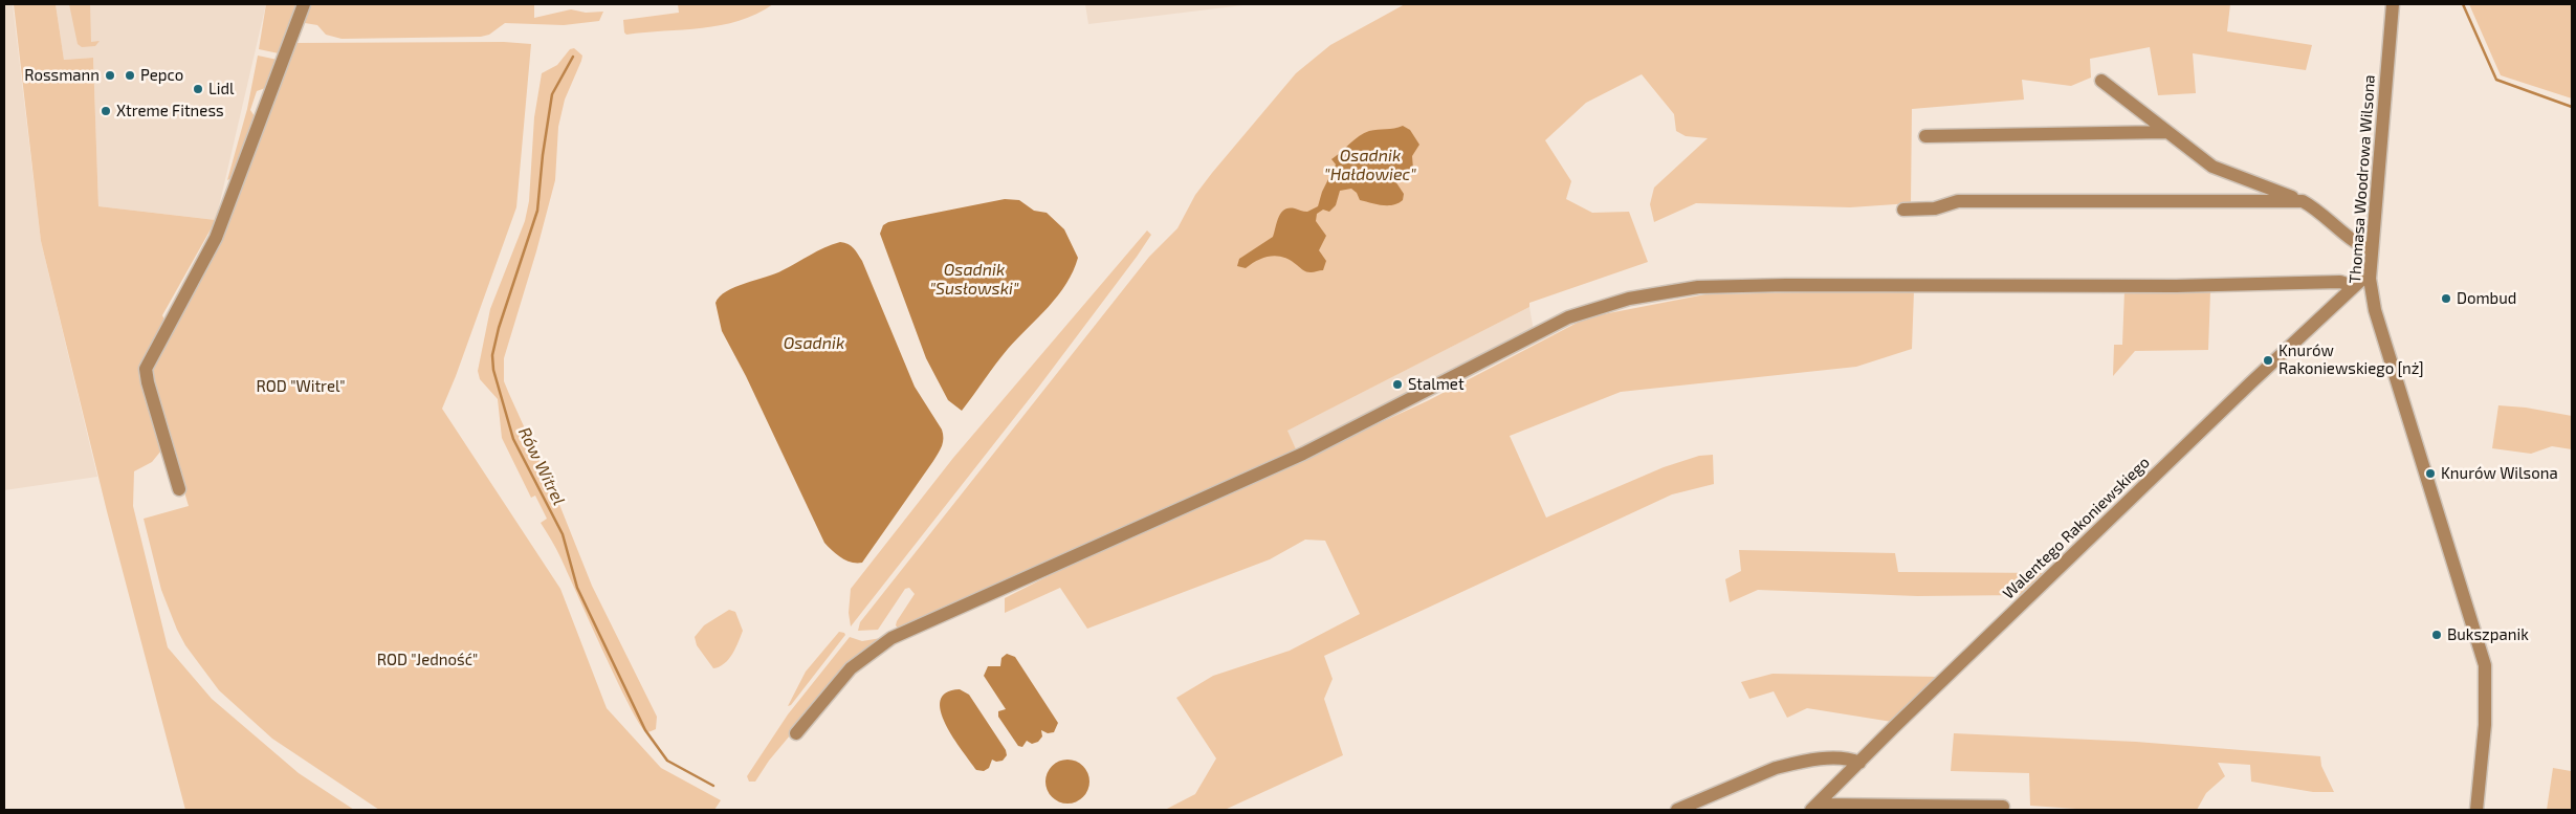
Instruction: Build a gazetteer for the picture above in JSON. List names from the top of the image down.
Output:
{
  "streets": {
    "street": ["Thomasa Woodrowa Wilsona", "Walentego Rakoniewskiego"]
  },
  "crossings": [
    ["Thomasa Woodrowa Wilsona", "Walentego Rakoniewskiego"]
  ],
  "water": [
    "Osadnik \"Hałdowiec\"",
    "Osadnik \"Susłowski\"",
    "Osadnik",
    "Rów Witrel"
  ],
  "parks": ["ROD \"Witrel\"", "ROD \"Jedność\""],
  "places": [
    "Rossmann",
    "Pepco",
    "Lidl",
    "Xtreme Fitness",
    "Dombud",
    "Knurów Rakoniewskiego [nż]",
    "Stalmet",
    "Knurów Wilsona",
    "Bukszpanik"
  ]
}
